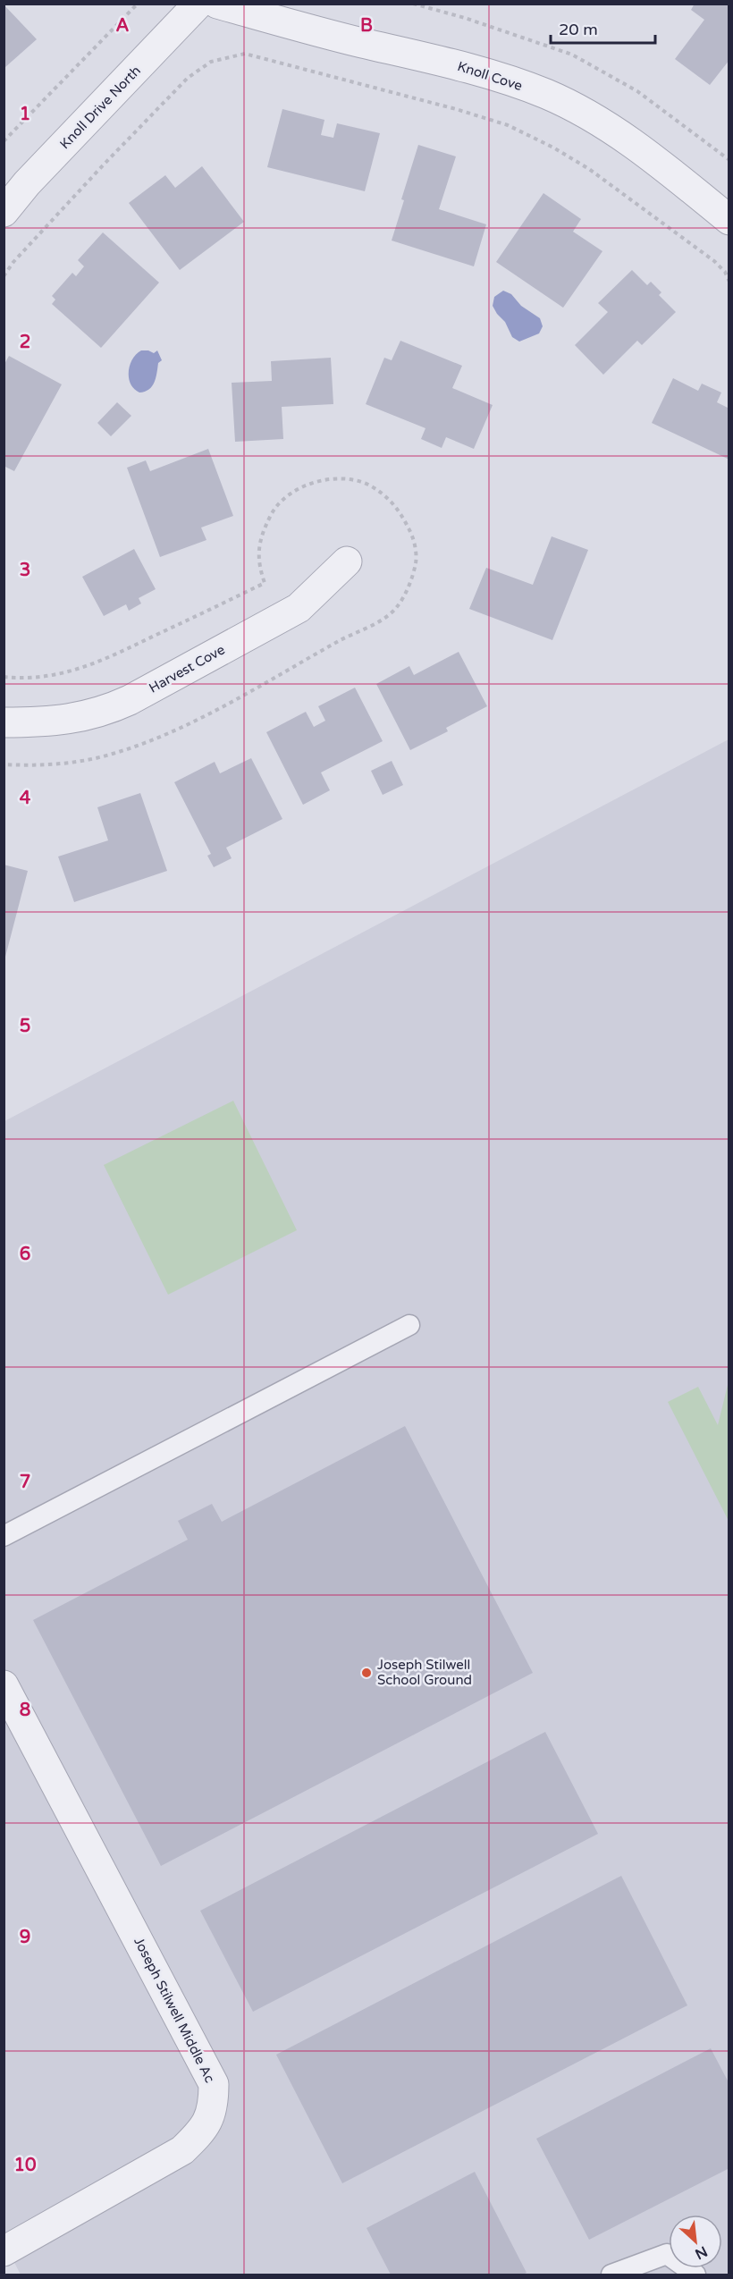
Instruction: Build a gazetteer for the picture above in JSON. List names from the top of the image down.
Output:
{
  "streets": {
    "street": [
      "Knoll Cove",
      "Knoll Drive North",
      "Harvest Cove",
      "Joseph Stilwell Middle Ac"
    ]
  },
  "places": ["Joseph Stilwell School Ground"],
  "scale_bar": "20 m",
  "north": "bottom right",
  "grid": {
    "columns": ["A", "B"],
    "rows": [
      "1",
      "2",
      "3",
      "4",
      "5",
      "6",
      "7",
      "8",
      "9",
      "10"
    ]
  }
}
